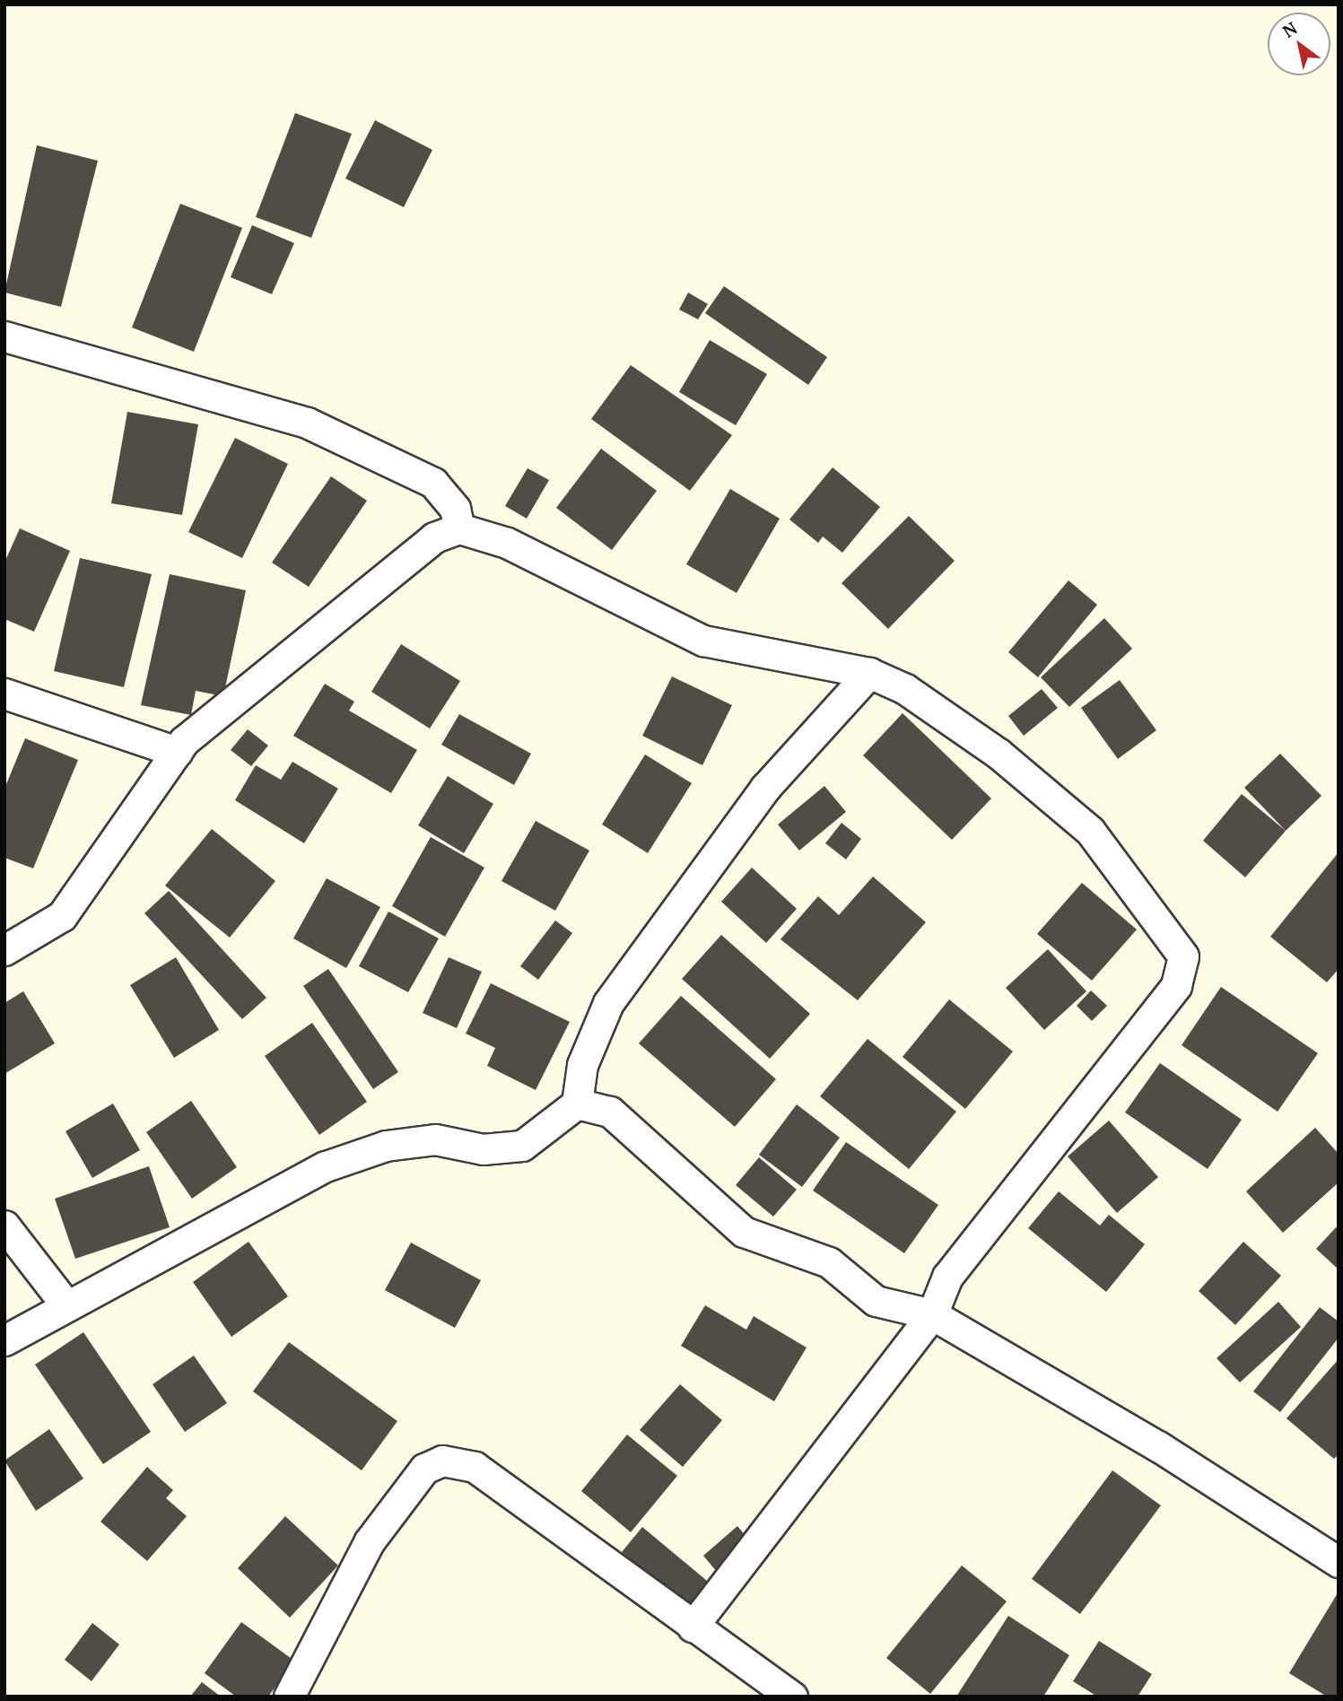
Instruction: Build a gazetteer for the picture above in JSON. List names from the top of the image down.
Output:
{
  "north": "top left"
}
